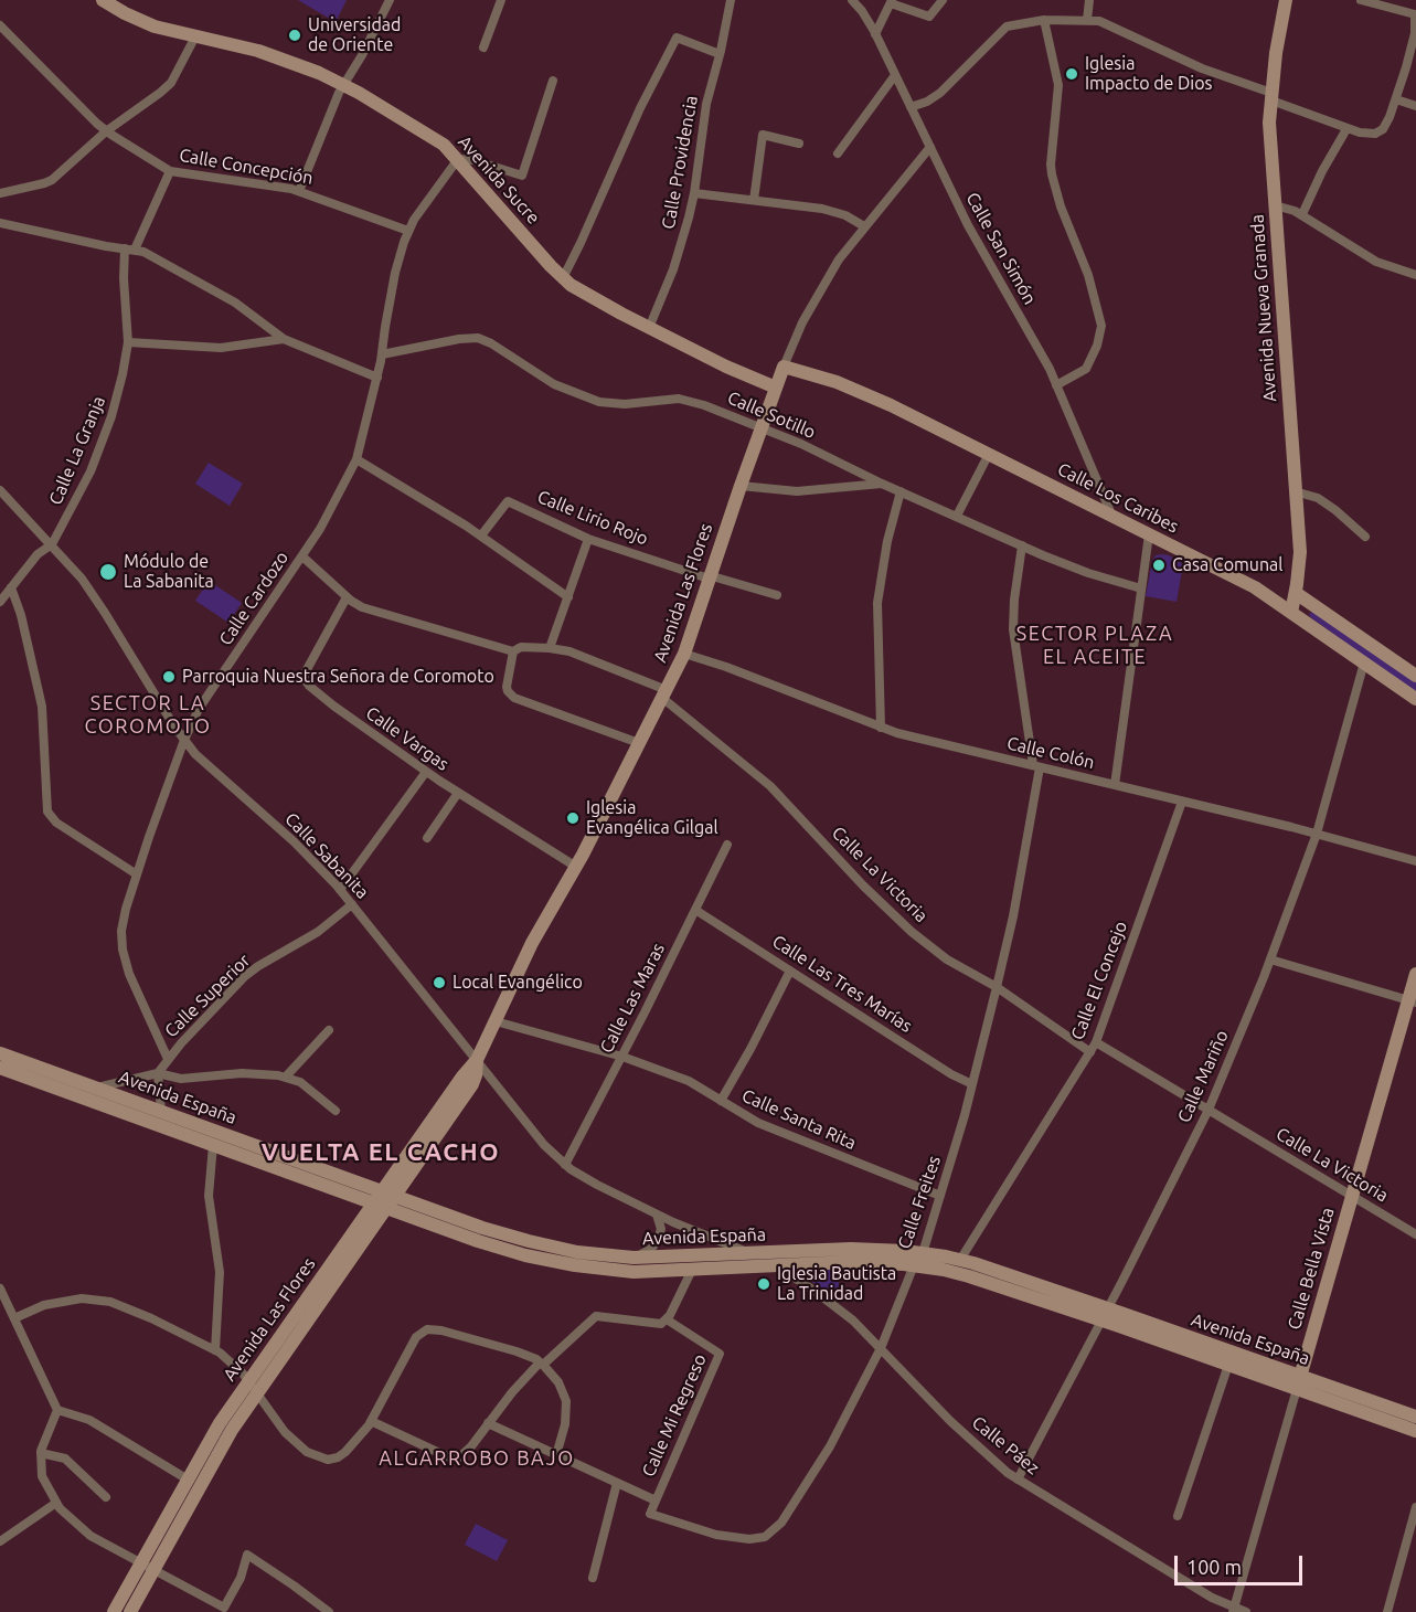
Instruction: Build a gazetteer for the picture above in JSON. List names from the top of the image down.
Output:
{
  "streets": {
    "street": [
      "Calle Providencia",
      "Calle Concepción",
      "Avenida Sucre",
      "Calle San Simón",
      "Avenida Nueva Granada",
      "Calle Sotillo",
      "Calle La Granja",
      "Calle Los Caribes",
      "Calle Lirio Rojo",
      "Avenida Las Flores",
      "Calle Cardozo",
      "Calle Vargas",
      "Calle Colón",
      "Calle Sabanita",
      "Calle La Victoria",
      "Calle El Concejo",
      "Calle Las Tres Marías",
      "Calle Superior",
      "Calle Las Maras",
      "Calle Mariño",
      "Avenida España",
      "Calle Santa Rita",
      "Calle Freites",
      "Calle Bella Vista",
      "Calle Mi Regreso",
      "Calle Páez"
    ]
  },
  "crossings": [
    ["Calle Providencia", "Avenida Sucre"],
    ["Calle Concepción", "Calle Cardozo"],
    ["Avenida Sucre", "Avenida Las Flores"],
    ["Avenida Sucre", "Calle Cardozo"],
    ["Calle San Simón", "Calle Los Caribes"],
    ["Calle San Simón", "Avenida Las Flores"],
    ["Avenida Nueva Granada", "Calle Los Caribes"],
    ["Calle Sotillo", "Avenida Las Flores"],
    ["Calle Sotillo", "Calle Cardozo"],
    ["Calle Sotillo", "Calle Freites"],
    ["Calle La Granja", "Calle Sabanita"],
    ["Calle Los Caribes", "Avenida Las Flores"],
    ["Calle Los Caribes", "Calle Mariño"],
    ["Calle Lirio Rojo", "Avenida Las Flores"],
    ["Avenida Las Flores", "Calle Vargas"],
    ["Avenida Las Flores", "Calle Colón"],
    ["Avenida Las Flores", "Calle Sabanita"],
    ["Avenida Las Flores", "Calle La Victoria"],
    ["Avenida Las Flores", "Avenida España"],
    ["Avenida Las Flores", "Calle Santa Rita"],
    ["Calle Cardozo", "Calle Sabanita"],
    ["Calle Cardozo", "Calle Superior"],
    ["Calle Colón", "Calle El Concejo"],
    ["Calle Colón", "Calle Mariño"],
    ["Calle Colón", "Calle Freites"],
    ["Calle Sabanita", "Calle Superior"],
    ["Calle Sabanita", "Calle Las Maras"],
    ["Calle Sabanita", "Avenida España"],
    ["Calle La Victoria", "Calle El Concejo"],
    ["Calle La Victoria", "Calle Mariño"],
    ["Calle La Victoria", "Calle Freites"],
    ["Calle La Victoria", "Calle Bella Vista"],
    ["Calle El Concejo", "Avenida España"],
    ["Calle Las Tres Marías", "Calle Las Maras"],
    ["Calle Las Tres Marías", "Calle Freites"],
    ["Calle Las Maras", "Calle Santa Rita"],
    ["Calle Mariño", "Avenida España"],
    ["Calle Mariño", "Calle Páez"],
    ["Avenida España", "Calle Freites"],
    ["Avenida España", "Calle Bella Vista"],
    ["Avenida España", "Calle Páez"],
    ["Calle Santa Rita", "Calle Freites"],
    ["Calle Freites", "Calle Mi Regreso"],
    ["Calle Freites", "Calle Páez"],
    ["Calle Bella Vista", "Calle Páez"]
  ],
  "districts": [
    "SECTOR PLAZA EL ACEITE",
    "SECTOR LA COROMOTO",
    "VUELTA EL CACHO",
    "ALGARROBO BAJO"
  ],
  "places": [
    "Universidad de Oriente",
    "Iglesia Impacto de Dios",
    "Casa Comunal",
    "Módulo de La Sabanita",
    "Parroquia Nuestra Señora de Coromoto",
    "Iglesia Evangélica Gilgal",
    "Local Evangélico",
    "Iglesia Bautista La Trinidad"
  ],
  "scale_bar": "100 m"
}
